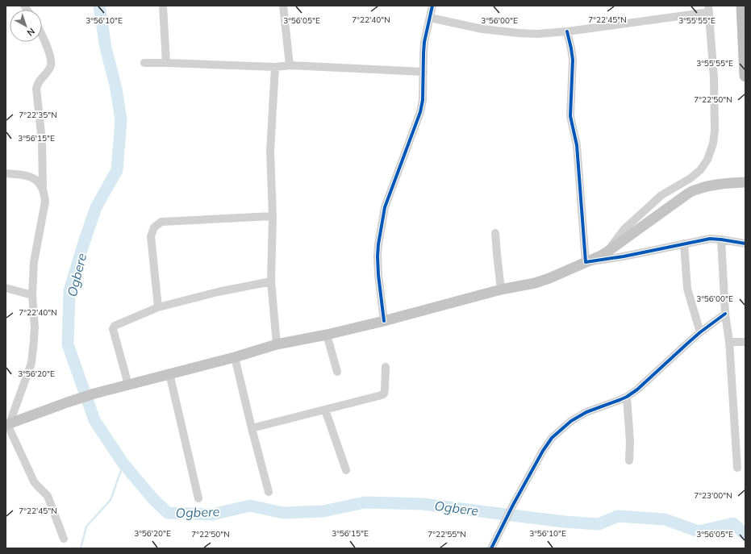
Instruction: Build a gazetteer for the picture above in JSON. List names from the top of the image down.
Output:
{
  "water": ["Ogbere"],
  "north": "bottom right",
  "coordinates": [
    "7°22'40\"N",
    "7°22'45\"N",
    "3°56'10\"E",
    "3°56'05\"E",
    "3°56'00\"E",
    "3°55'55\"E",
    "7°22'50\"N",
    "7°22'35\"N",
    "3°56'15\"E",
    "3°56'20\"E",
    "7°23'00\"N",
    "7°22'55\"N"
  ]
}
